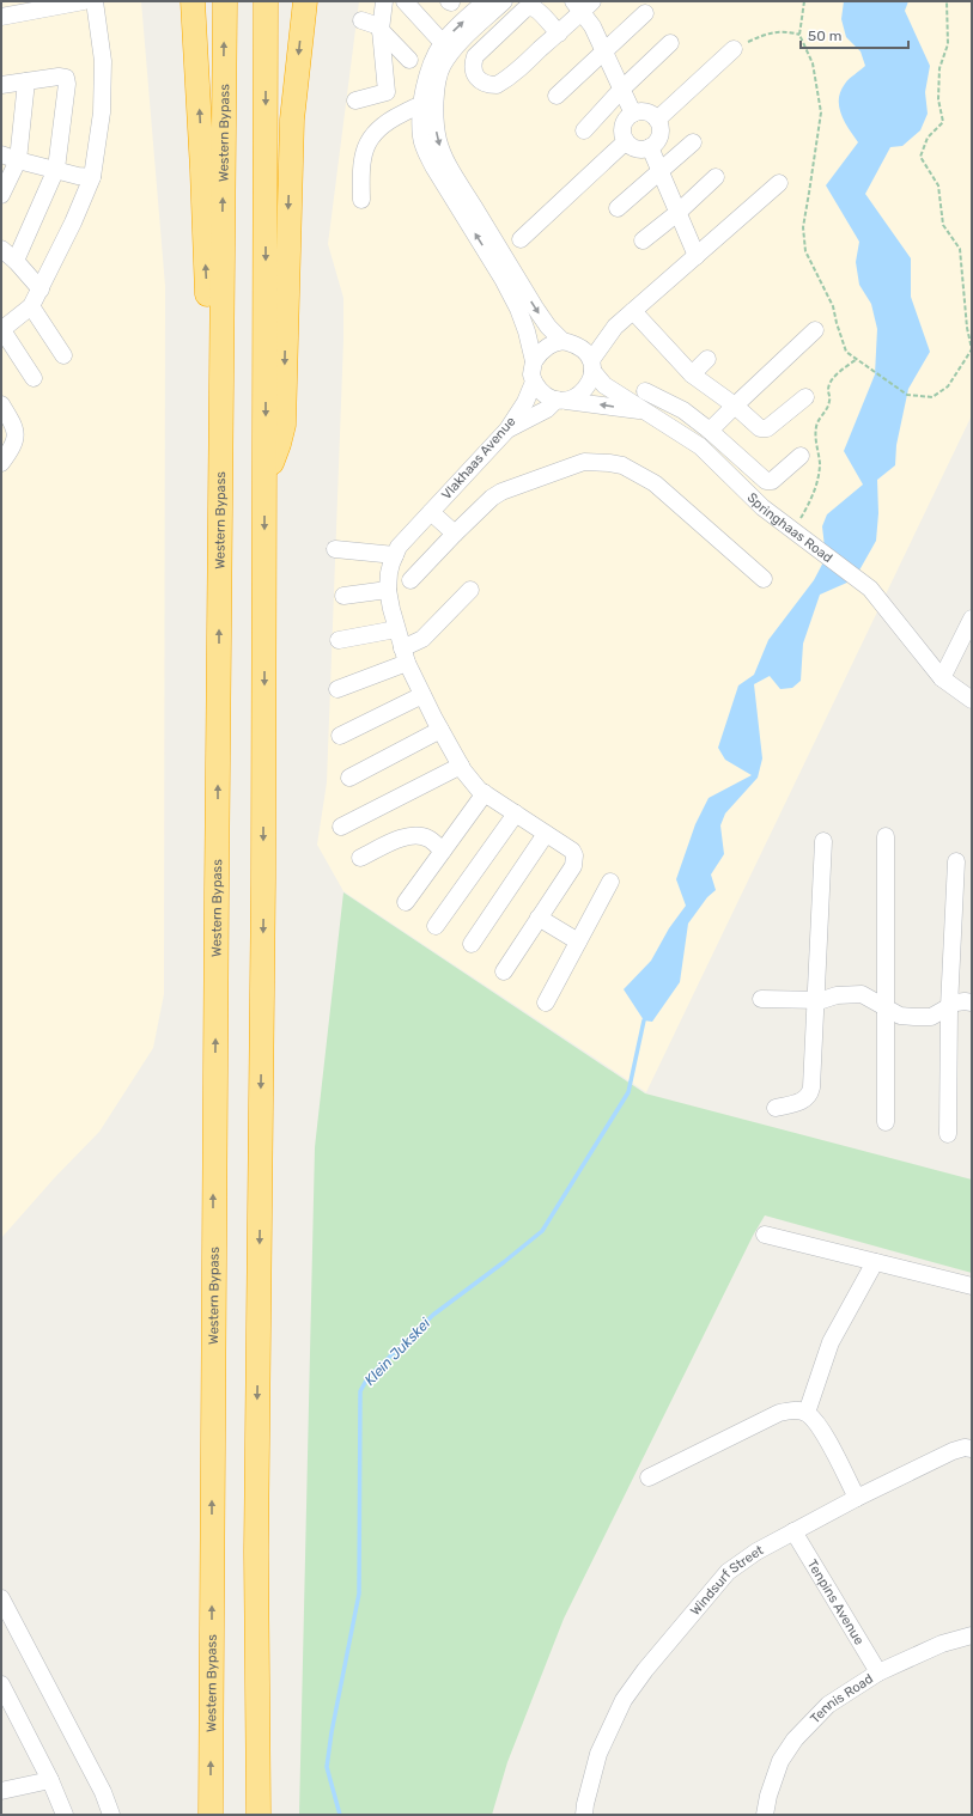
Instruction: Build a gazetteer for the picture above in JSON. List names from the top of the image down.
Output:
{
  "streets": {
    "highway": ["Western Bypass"],
    "street": [
      "Vlakhaas Avenue",
      "Springhaas Road",
      "Windsurf Street",
      "Tenpins Avenue",
      "Tennis Road"
    ]
  },
  "crossings": [
    ["Vlakhaas Avenue", "Springhaas Road"],
    ["Windsurf Street", "Tenpins Avenue"],
    ["Tenpins Avenue", "Tennis Road"]
  ],
  "water": ["Klein Jukskei"],
  "scale_bar": "50 m"
}
